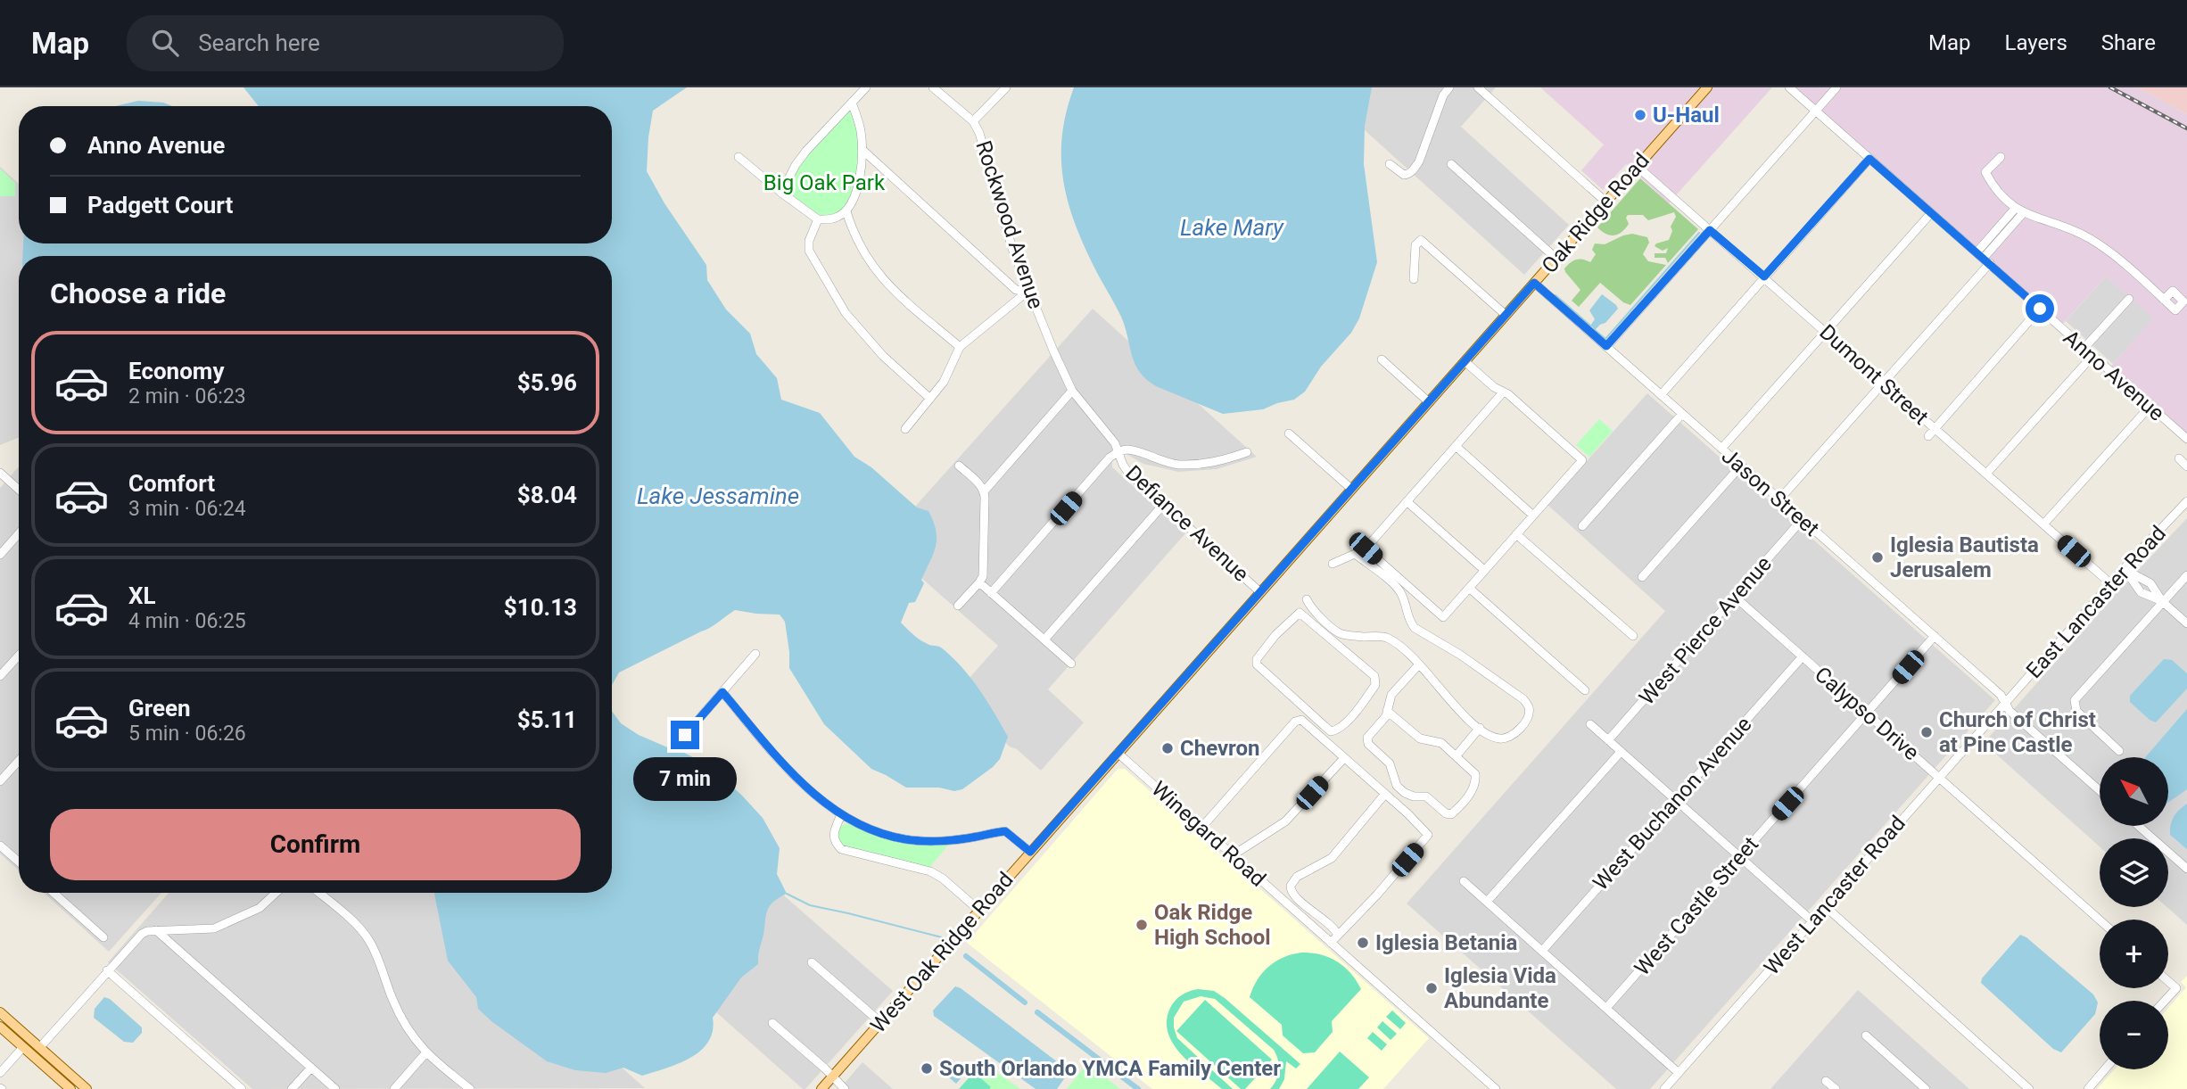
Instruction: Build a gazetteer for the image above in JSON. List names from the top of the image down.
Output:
{
  "streets": {
    "main road": ["Oak Ridge Road", "West Oak Ridge Road"],
    "street": [
      "Rockwood Avenue",
      "Dumont Street",
      "Anno Avenue",
      "Jason Street",
      "Defiance Avenue",
      "East Lancaster Road",
      "West Pierce Avenue",
      "Calypso Drive",
      "West Buchanon Avenue",
      "Winegard Road",
      "West Lancaster Road",
      "West Castle Street"
    ]
  },
  "crossings": [
    ["Oak Ridge Road", "Dumont Street"],
    ["Oak Ridge Road", "Jason Street"],
    ["Oak Ridge Road", "West Oak Ridge Road"],
    ["Rockwood Avenue", "Defiance Avenue"],
    ["Dumont Street", "East Lancaster Road"],
    ["Jason Street", "East Lancaster Road"],
    ["Jason Street", "West Pierce Avenue"],
    ["Jason Street", "West Lancaster Road"],
    ["Jason Street", "West Castle Street"],
    ["Jason Street", "West Oak Ridge Road"],
    ["Defiance Avenue", "West Oak Ridge Road"],
    ["East Lancaster Road", "West Lancaster Road"],
    ["West Pierce Avenue", "Calypso Drive"],
    ["Calypso Drive", "West Buchanon Avenue"],
    ["Calypso Drive", "West Lancaster Road"],
    ["Calypso Drive", "West Castle Street"],
    ["Winegard Road", "West Oak Ridge Road"]
  ],
  "water": ["Lake Mary", "Lake Jessamine"],
  "parks": ["Big Oak Park"],
  "places": [
    "U-Haul",
    "Iglesia Bautista Jerusalem",
    "Church of Christ at Pine Castle",
    "Chevron",
    "Oak Ridge High School",
    "Iglesia Betania",
    "Iglesia Vida Abundante",
    "South Orlando YMCA Family Center"
  ],
  "north": "top left",
  "page": {
    "header": "Map",
    "search": "Search here",
    "nav": ["Map", "Layers", "Share"],
    "banner": ["Anno Avenue", "Padgett Court"],
    "heading": "Choose a ride",
    "list": [
      {
        "name": "Economy",
        "note": "2 min · 06:23",
        "value": "$5.96"
      },
      {
        "name": "Comfort",
        "note": "3 min · 06:24",
        "value": "$8.04"
      },
      {
        "name": "XL",
        "note": "4 min · 06:25",
        "value": "$10.13"
      },
      {
        "name": "Green",
        "note": "5 min · 06:26",
        "value": "$5.11"
      }
    ],
    "map_buttons": ["+", "−"],
    "bubble": "7 min",
    "buttons": "Confirm"
  }
}
